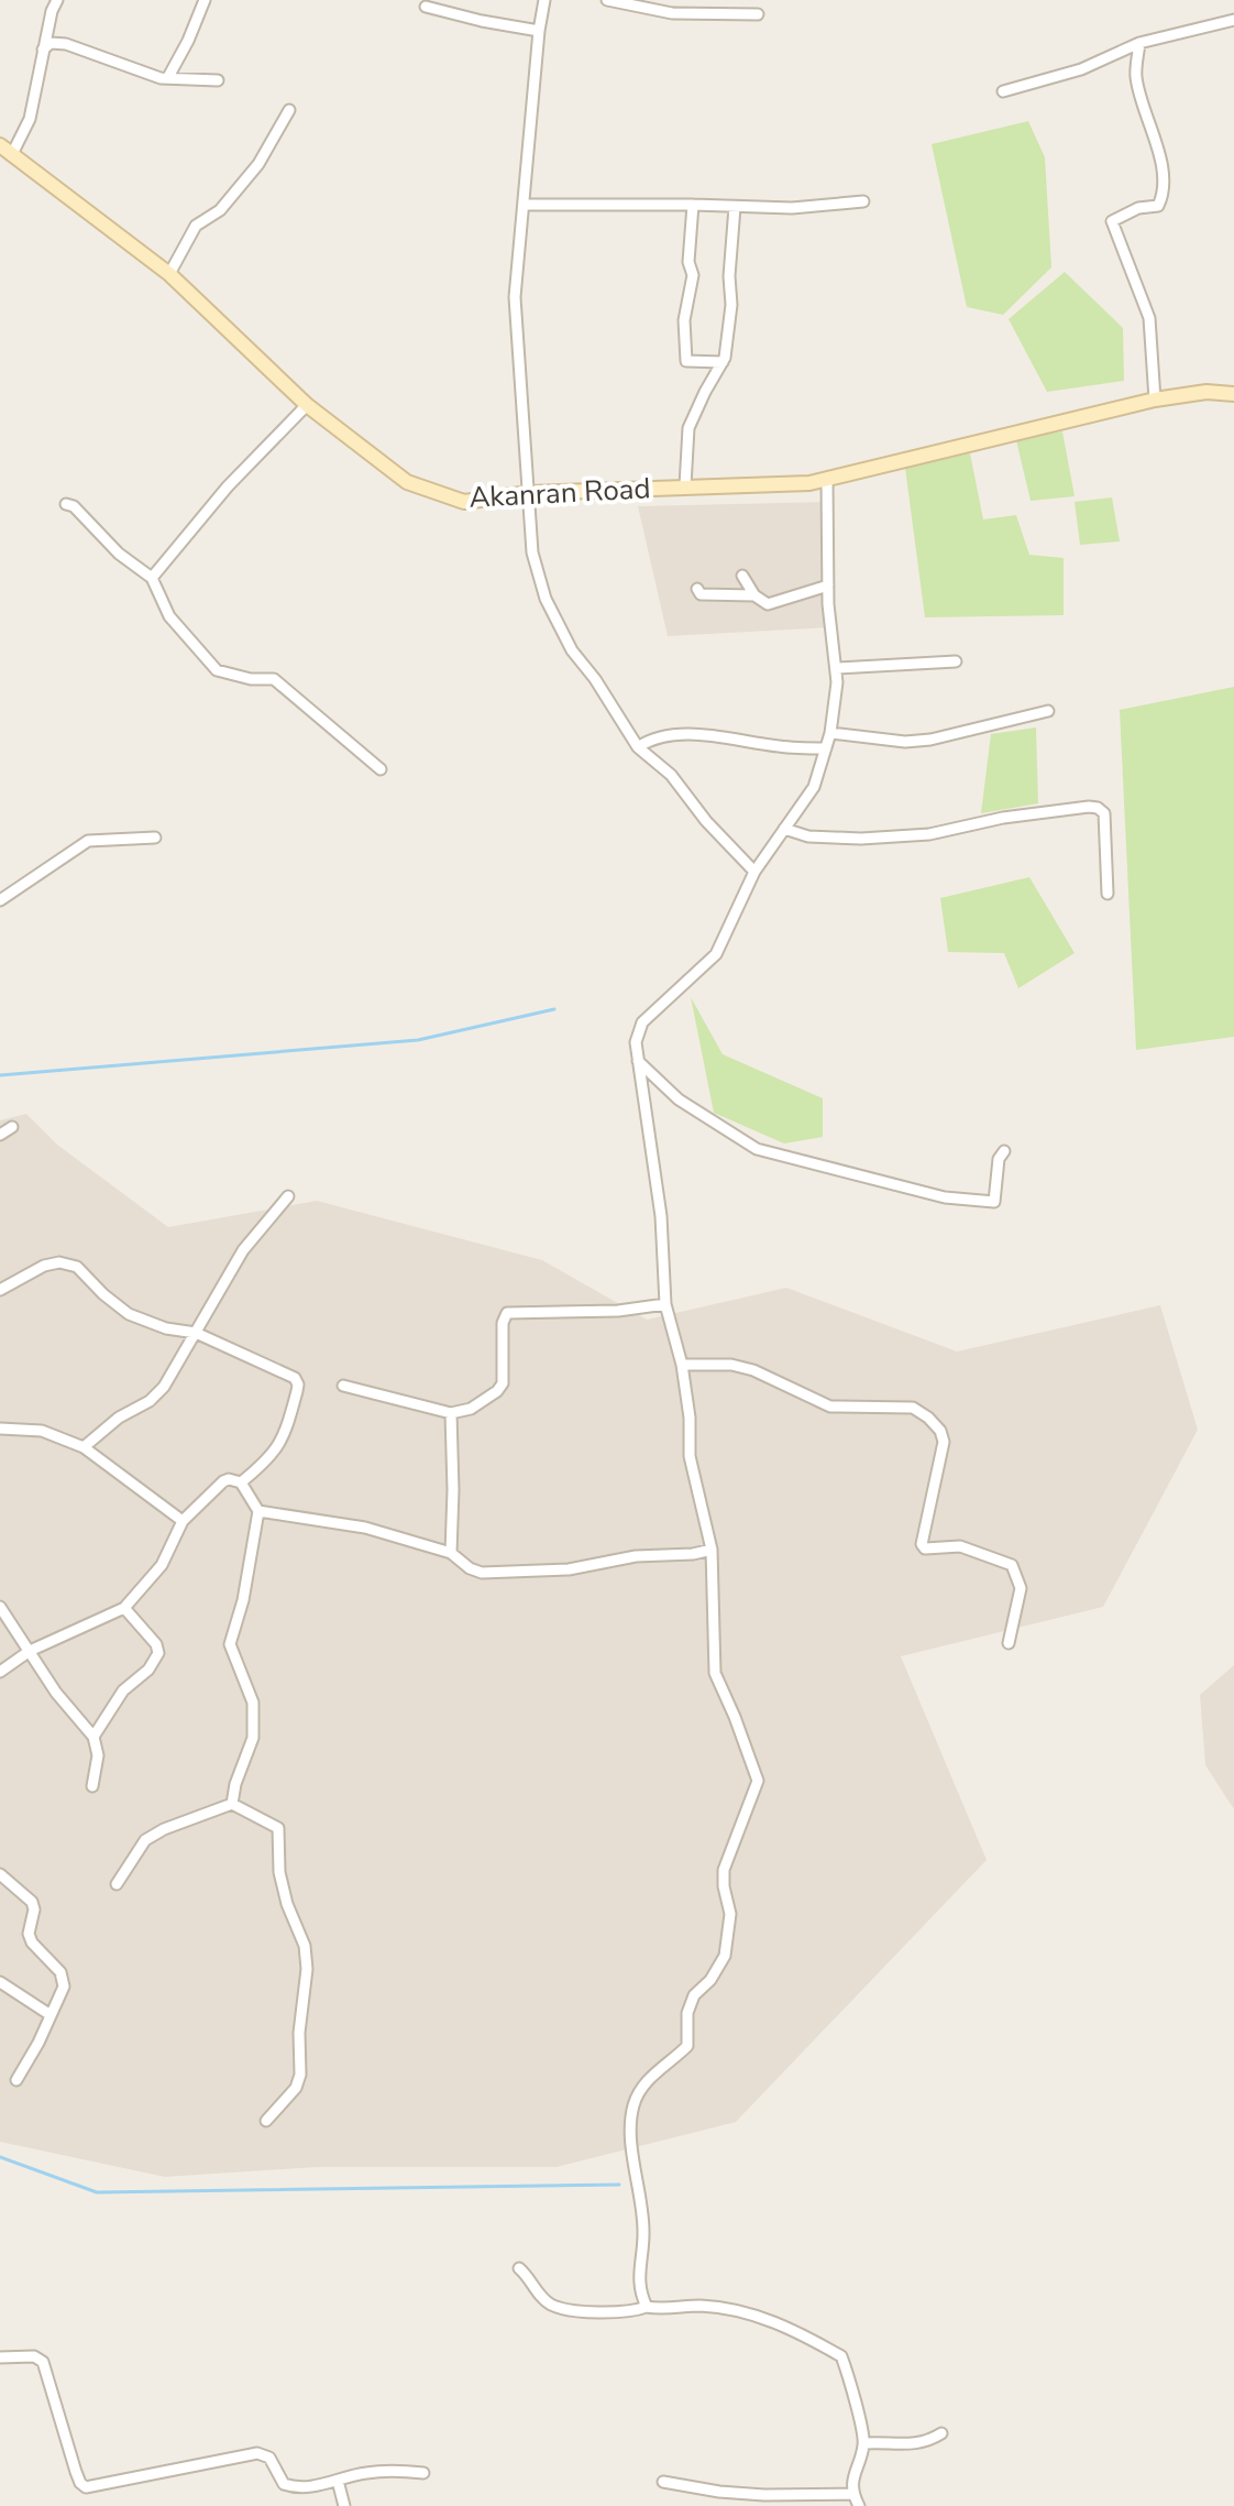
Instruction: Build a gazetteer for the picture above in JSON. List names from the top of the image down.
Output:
{
  "streets": {
    "main road": ["Akanran Road"]
  }
}
